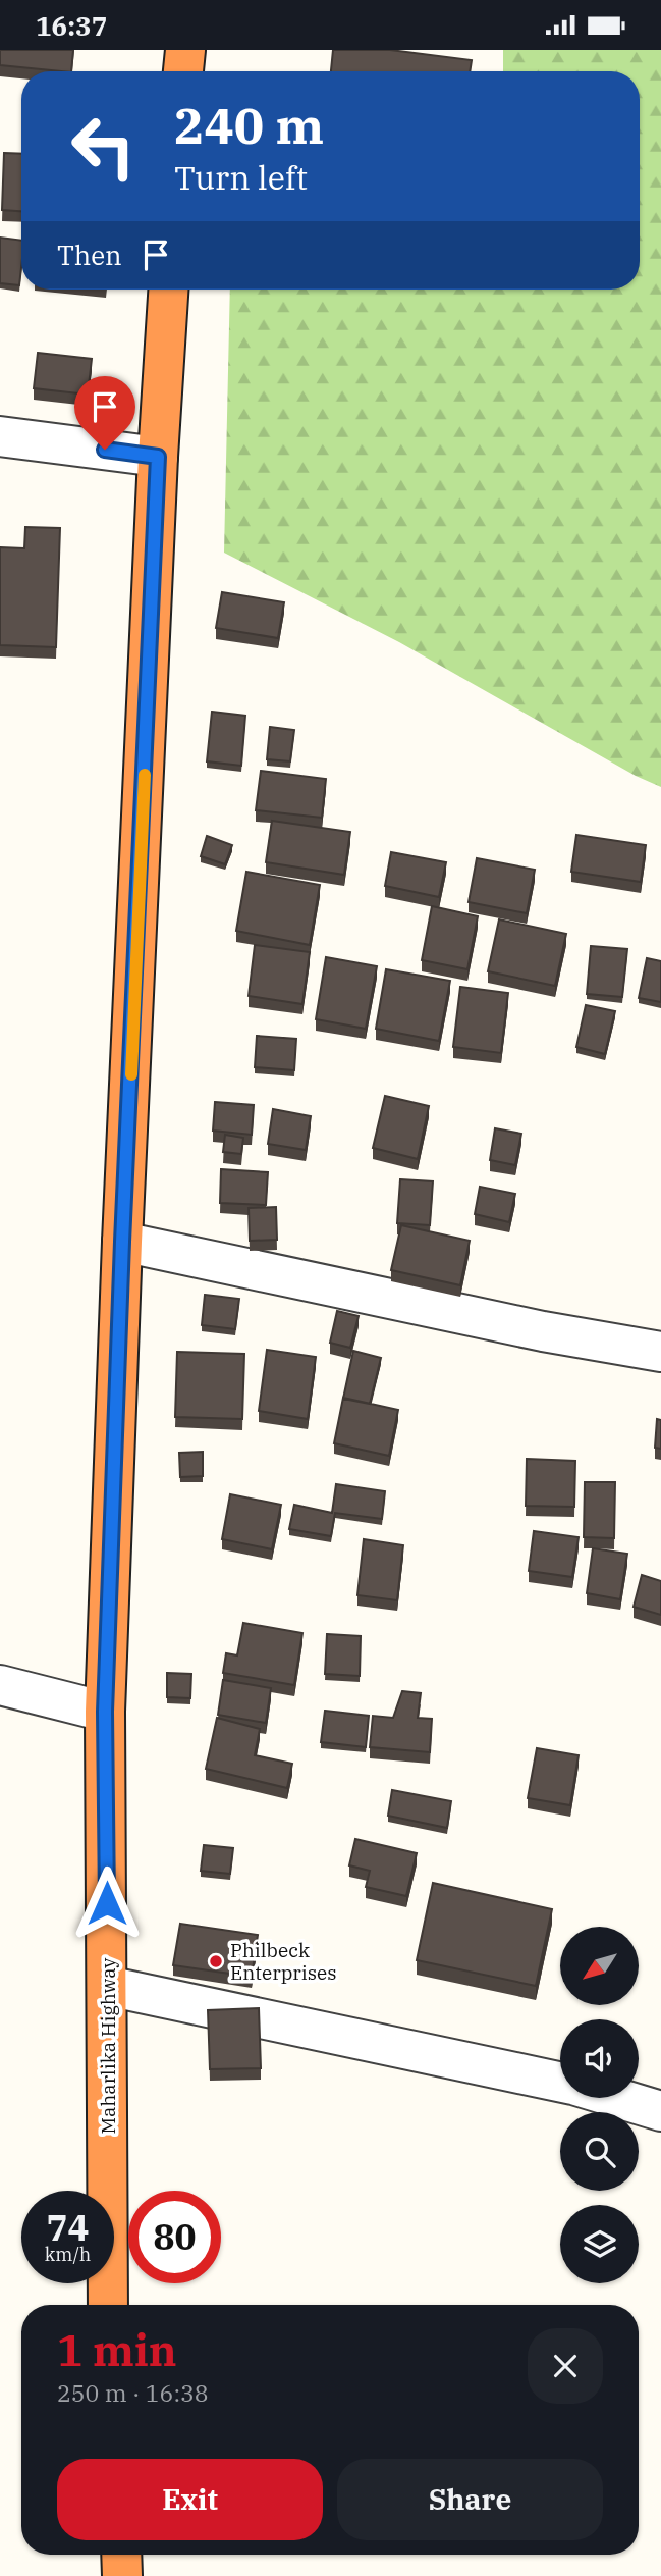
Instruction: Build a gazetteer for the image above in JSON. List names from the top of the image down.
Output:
{
  "streets": {
    "highway": ["Maharlika Highway"]
  },
  "places": ["Philbeck Enterprises"],
  "north": "bottom left",
  "page": {
    "status": "16:37",
    "turn": ["240 m", "Turn left"],
    "then": "Then",
    "speed": "74 km/h",
    "limit": "80",
    "heading": ["1 min", "250 m · 16:38"],
    "buttons": ["Exit", "Share"]
  }
}
